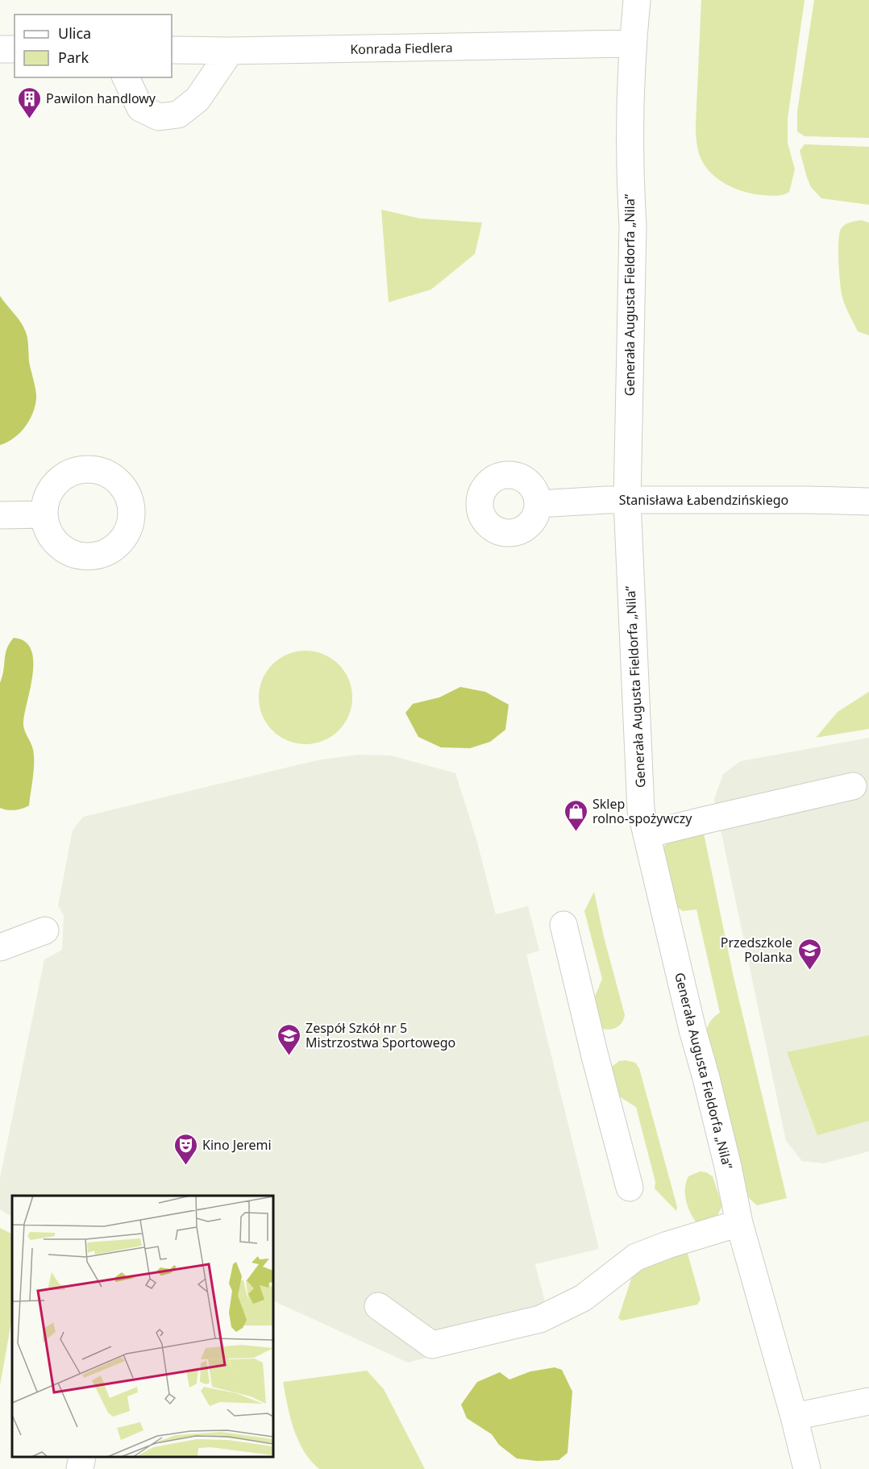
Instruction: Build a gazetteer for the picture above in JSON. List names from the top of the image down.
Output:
{
  "streets": {
    "street": ["Konrada Fiedlera", "Generała Augusta Fieldorfa „Nila”", "Stanisława Łabendzińskiego"]
  },
  "crossings": [
    ["Konrada Fiedlera", "Generała Augusta Fieldorfa „Nila”"],
    ["Generała Augusta Fieldorfa „Nila”", "Stanisława Łabendzińskiego"]
  ],
  "places": {
    "building": ["Pawilon handlowy"],
    "shop": ["Sklep rolno-spożywczy"],
    "school or university": ["Przedszkole Polanka", "Zespół Szkół nr 5 Mistrzostwa Sportowego"],
    "theatre": ["Kino Jeremi"]
  },
  "legend": ["Ulica", "Park"]
}
